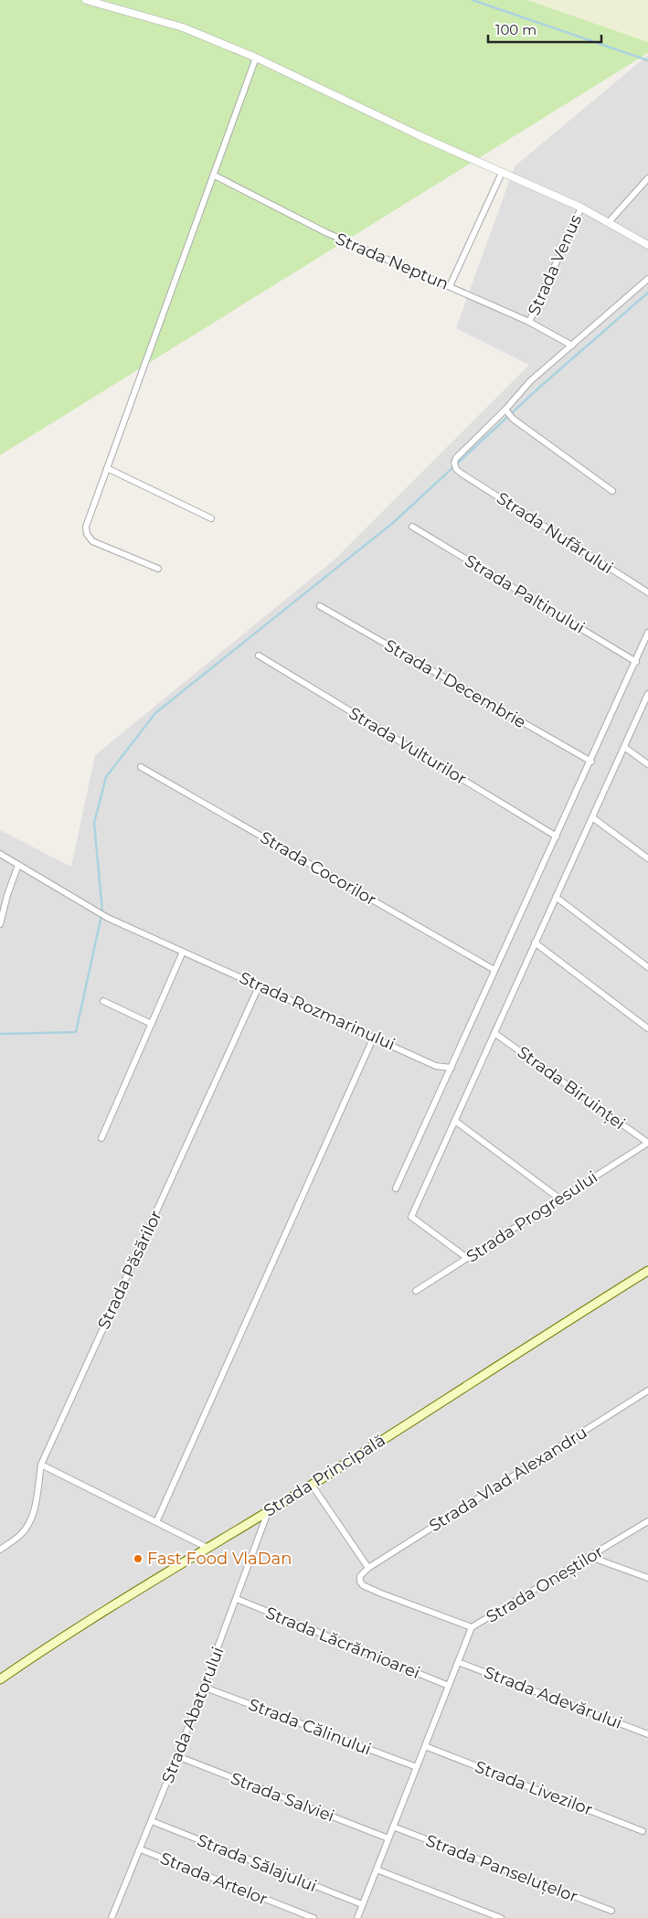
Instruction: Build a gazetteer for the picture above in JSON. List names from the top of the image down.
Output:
{
  "streets": {
    "main road": ["Strada Principală"],
    "street": [
      "Strada Neptun",
      "Strada Venus",
      "Strada Nufărului",
      "Strada Paltinului",
      "Strada 1 Decembrie",
      "Strada Vulturilor",
      "Strada Cocorilor",
      "Strada Rozmarinului",
      "Strada Biruinței",
      "Strada Progresului",
      "Strada Păsărilor",
      "Strada Vlad Alexandru",
      "Strada Oneștilor",
      "Strada Lăcrămioarei",
      "Strada Adevărului",
      "Strada Abatorului",
      "Strada Călinului",
      "Strada Livezilor",
      "Strada Salviei",
      "Strada Sălajului",
      "Strada Panseluțelor",
      "Strada Artelor"
    ]
  },
  "crossings": [
    ["Strada Neptun", "Strada Venus"],
    ["Strada Rozmarinului", "Strada Păsărilor"],
    ["Strada Biruinței", "Strada Progresului"],
    ["Strada Principală", "Strada Abatorului"],
    ["Strada Oneștilor", "Strada Lăcrămioarei"],
    ["Strada Oneștilor", "Strada Adevărului"],
    ["Strada Oneștilor", "Strada Călinului"],
    ["Strada Oneștilor", "Strada Livezilor"],
    ["Strada Oneștilor", "Strada Salviei"],
    ["Strada Oneștilor", "Strada Sălajului"],
    ["Strada Oneștilor", "Strada Panseluțelor"],
    ["Strada Lăcrămioarei", "Strada Abatorului"],
    ["Strada Abatorului", "Strada Călinului"],
    ["Strada Abatorului", "Strada Salviei"],
    ["Strada Abatorului", "Strada Sălajului"],
    ["Strada Abatorului", "Strada Artelor"]
  ],
  "places": ["Fast Food VlaDan"],
  "scale_bar": "100 m"
}
